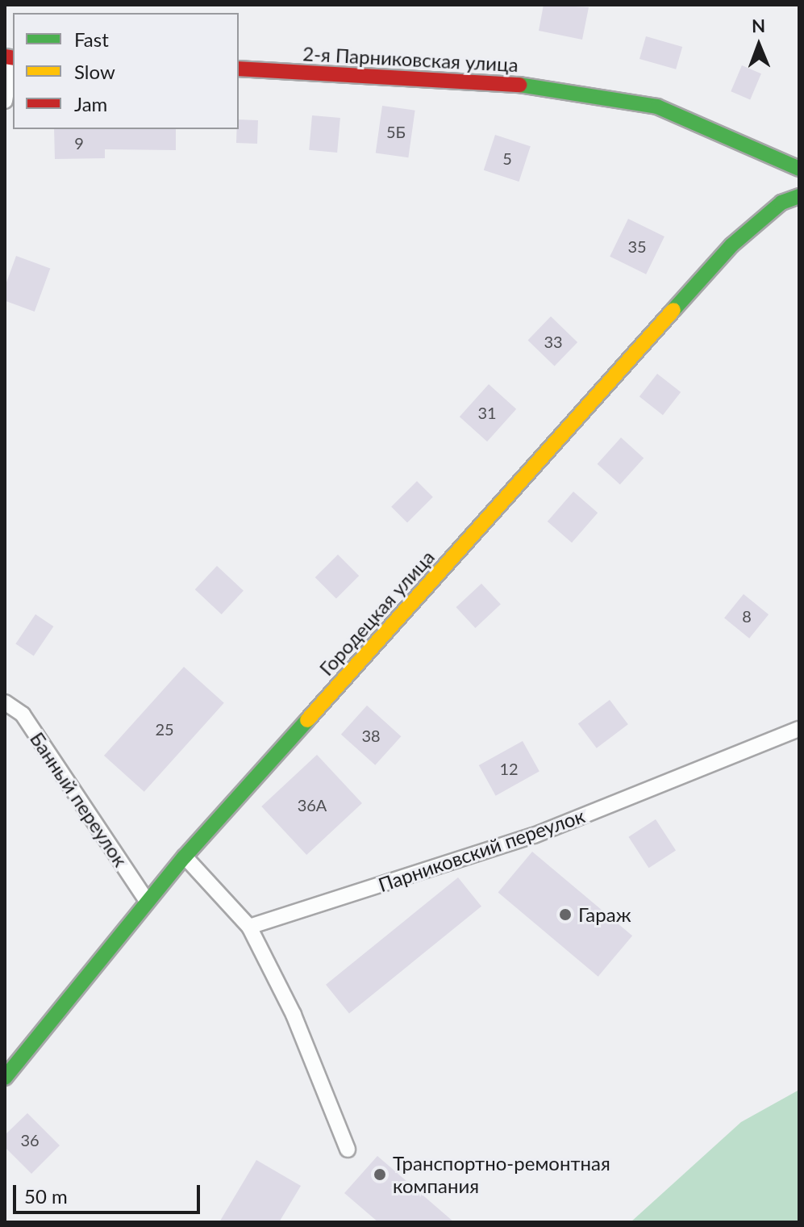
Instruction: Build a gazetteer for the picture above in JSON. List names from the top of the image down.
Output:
{
  "streets": {
    "street": ["2-я Парниковская улица", "Городецкая улица"],
    "lane": ["Банный переулок", "Парниковский переулок"]
  },
  "crossings": [
    ["Городецкая улица", "Банный переулок"]
  ],
  "places": ["Гараж", "Транспортно-ремонтная компания"],
  "house_numbers": [
    "5Б",
    "9",
    "5",
    "35",
    "33",
    "31",
    "8",
    "25",
    "38",
    "12",
    "36А",
    "36"
  ],
  "legend": ["Fast", "Slow", "Jam"],
  "scale_bar": "50 m",
  "north": "top"
}
